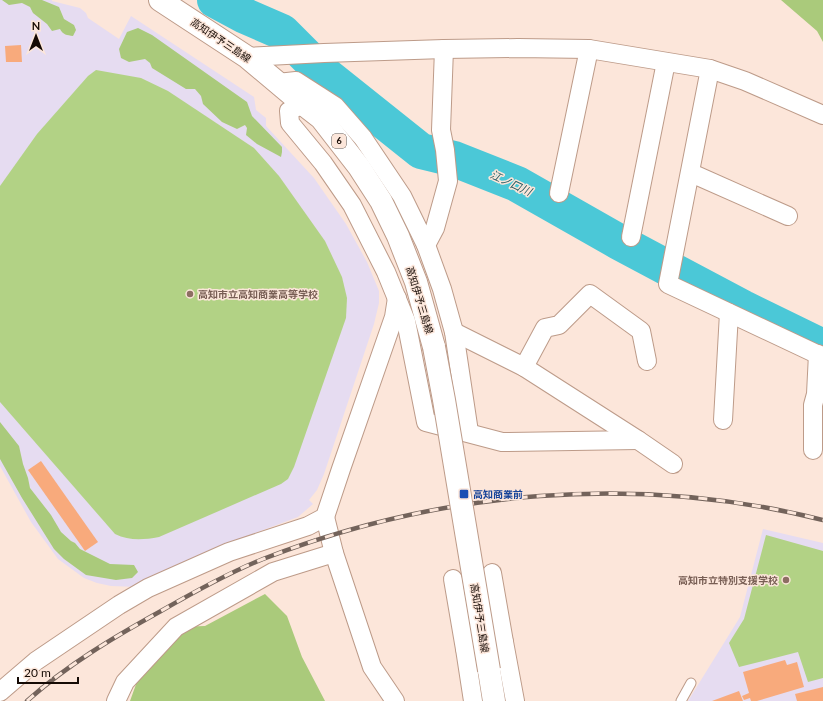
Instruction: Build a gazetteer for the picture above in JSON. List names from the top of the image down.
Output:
{
  "streets": {
    "main road": ["高知伊予三島線", "6"]
  },
  "water": ["江ノ口川"],
  "places": {
    "other": ["高知市立高知商業高等学校", "高知市立特別支援学校"],
    "transit": ["高知商業前"]
  },
  "scale_bar": "20 m",
  "north": "top"
}
